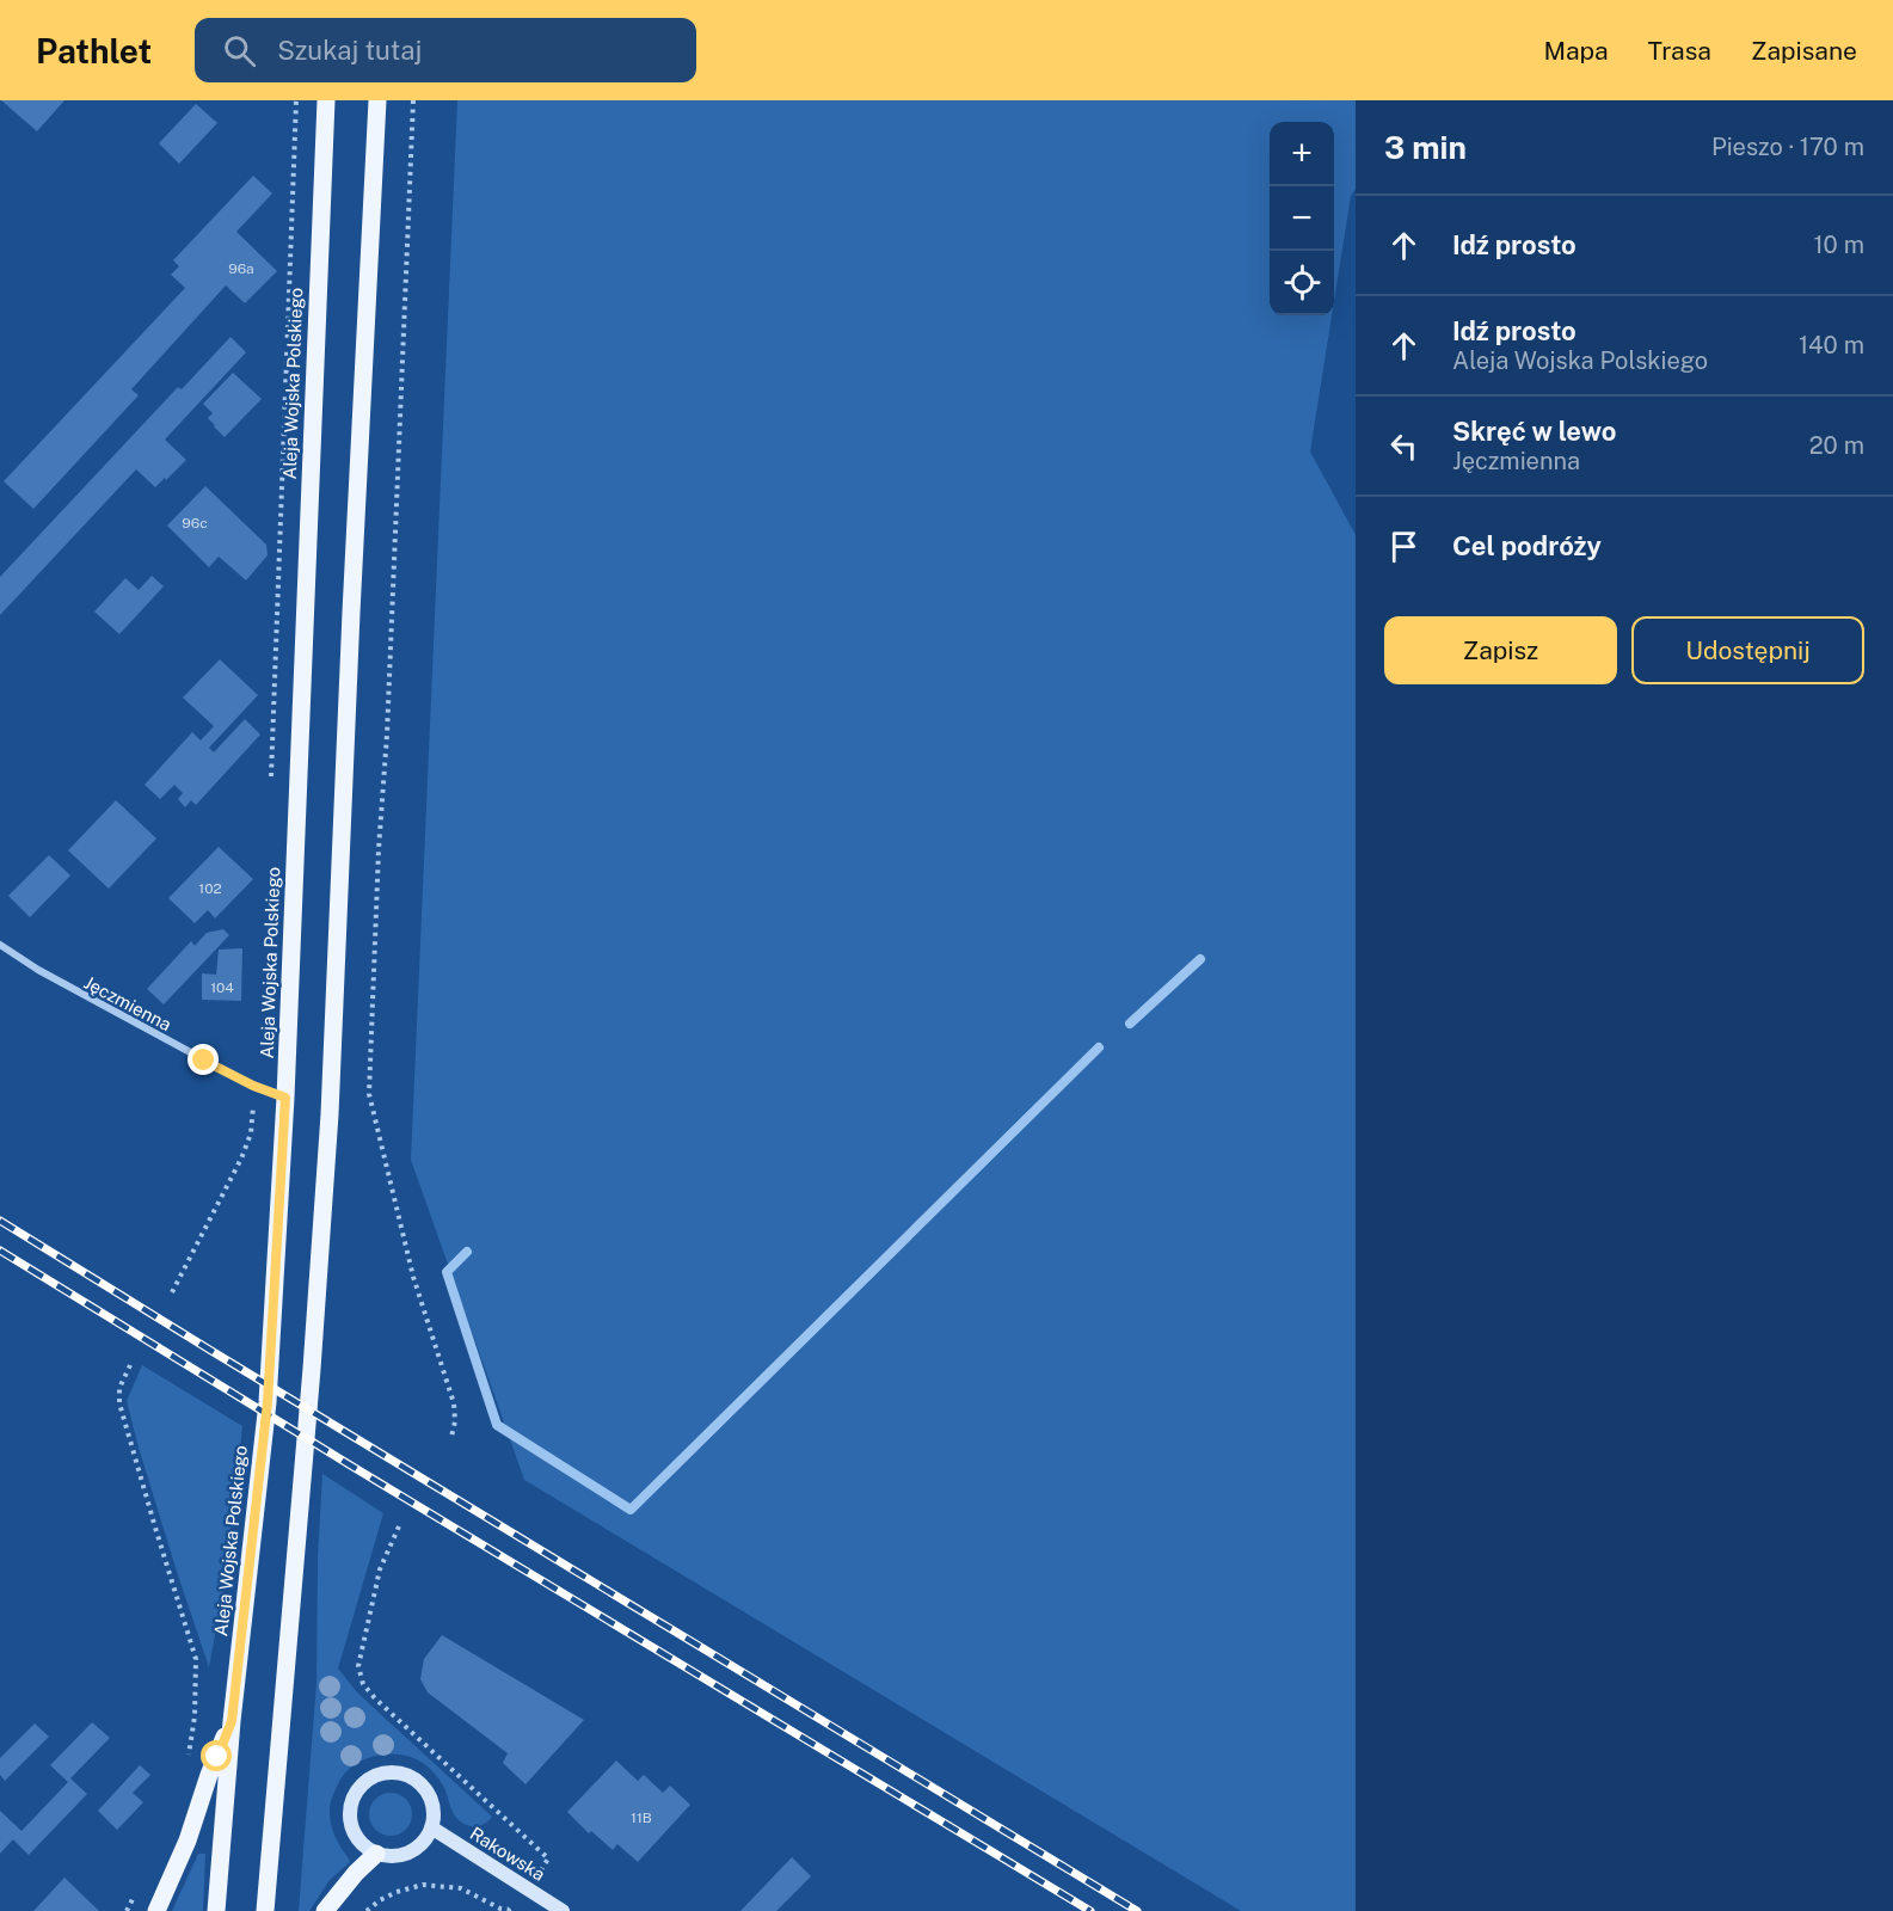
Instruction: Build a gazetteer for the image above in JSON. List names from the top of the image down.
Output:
{
  "streets": {
    "main road": ["Aleja Wojska Polskiego"],
    "street": ["Jęczmienna", "Rakowska"]
  },
  "crossings": [
    ["Aleja Wojska Polskiego", "Jęczmienna"]
  ],
  "house_numbers": [
    "96a",
    "96c",
    "102",
    "104",
    "11B"
  ],
  "page": {
    "header": "Pathlet",
    "search": "Szukaj tutaj",
    "nav": ["Mapa", "Trasa", "Zapisane"],
    "heading": ["3 min", "Pieszo · 170 m"],
    "map_buttons": ["+", "−"],
    "list": [
      ["Idź prosto", "10 m"],
      ["Idź prosto", "Aleja Wojska Polskiego", "140 m"],
      ["Skręć w lewo", "Jęczmienna", "20 m"],
      "Cel podróży"
    ],
    "buttons": ["Zapisz", "Udostępnij"]
  }
}
